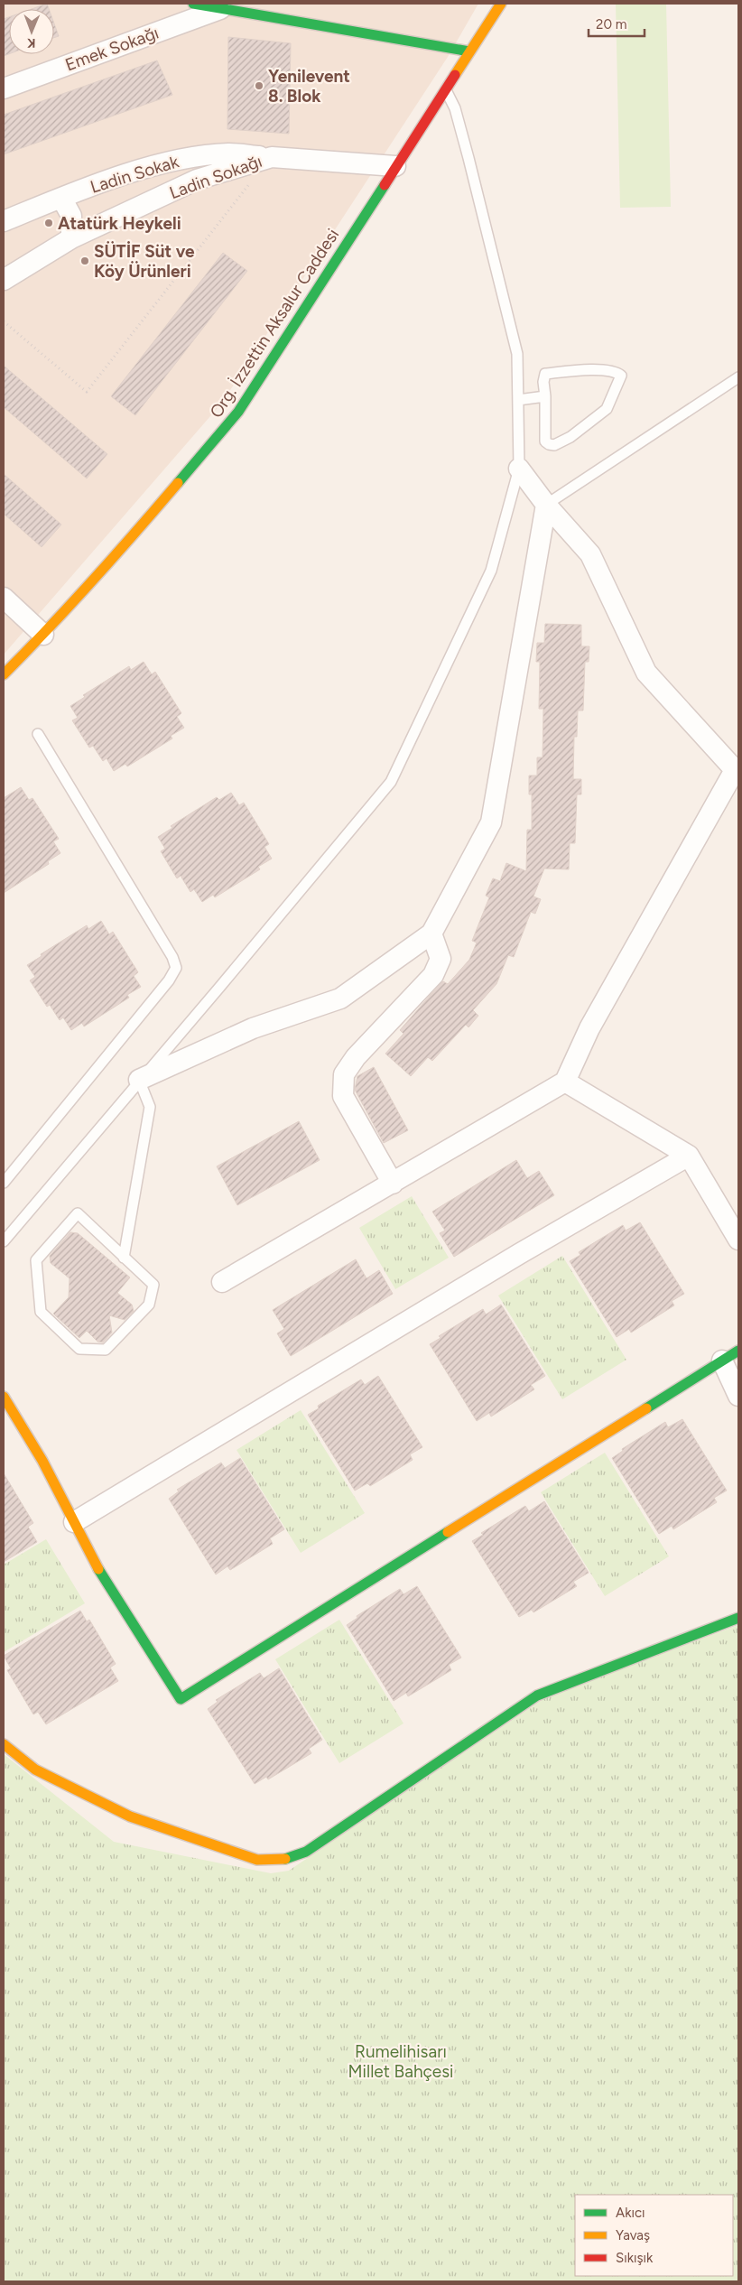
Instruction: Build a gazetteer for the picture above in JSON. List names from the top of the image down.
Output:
{
  "streets": {
    "street": [
      "Emek Sokağı",
      "Ladin Sokak",
      "Ladin Sokağı",
      "Org. İzzettin Aksalur Caddesi"
    ]
  },
  "crossings": [
    ["Ladin Sokak", "Ladin Sokağı"],
    ["Ladin Sokağı", "Org. İzzettin Aksalur Caddesi"]
  ],
  "parks": ["Rumelihisarı Millet Bahçesi"],
  "places": ["Yenilevent 8. Blok", "Atatürk Heykeli", "SÜTİF Süt ve Köy Ürünleri"],
  "legend": ["Akıcı", "Yavaş", "Sıkışık"],
  "scale_bar": "20 m",
  "north": "bottom"
}
